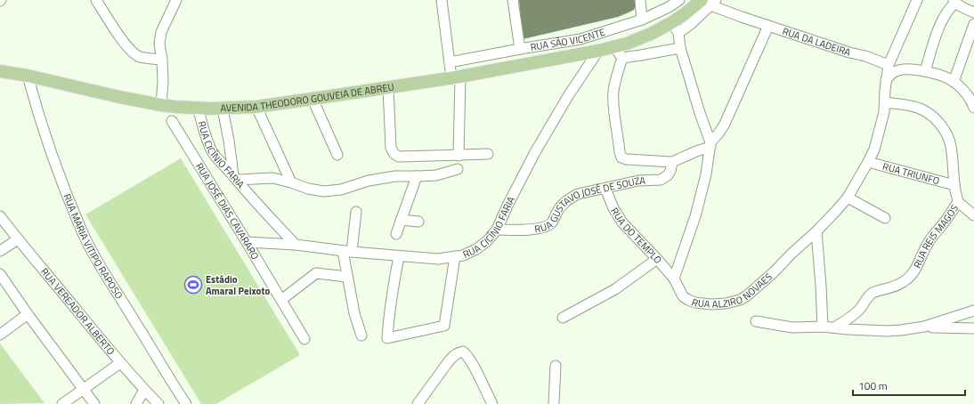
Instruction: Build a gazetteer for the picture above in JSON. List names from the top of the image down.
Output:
{
  "streets": {
    "main road": ["AVENIDA THEODORO GOUVEIA DE ABREU"],
    "street": [
      "RUA SÃO VICENTE",
      "RUA DA LADEIRA",
      "RUA CICÍNIO FARIA",
      "RUA TRIUNFO",
      "RUA GUSTAVO JOSÉ DE SOUZA",
      "RUA JOSÉ DIAS CAVARARO",
      "RUA DO TEMPLO",
      "RUA REIS MAGOS",
      "RUA MARIA VITIPO RAPOSO",
      "RUA ALZIRO NOVAES",
      "RUA VEREADOR ALBERTO"
    ]
  },
  "crossings": [
    ["RUA DA LADEIRA", "RUA ALZIRO NOVAES"],
    ["AVENIDA THEODORO GOUVEIA DE ABREU", "RUA CICÍNIO FARIA"],
    ["AVENIDA THEODORO GOUVEIA DE ABREU", "RUA MARIA VITIPO RAPOSO"],
    ["RUA CICÍNIO FARIA", "RUA GUSTAVO JOSÉ DE SOUZA"],
    ["RUA CICÍNIO FARIA", "RUA JOSÉ DIAS CAVARARO"],
    ["RUA TRIUNFO", "RUA REIS MAGOS"],
    ["RUA TRIUNFO", "RUA ALZIRO NOVAES"],
    ["RUA GUSTAVO JOSÉ DE SOUZA", "RUA DO TEMPLO"],
    ["RUA DO TEMPLO", "RUA ALZIRO NOVAES"],
    ["RUA REIS MAGOS", "RUA ALZIRO NOVAES"]
  ],
  "places": {
    "sports": ["Estádio Amaral Peixoto"]
  },
  "scale_bar": "100 m"
}
